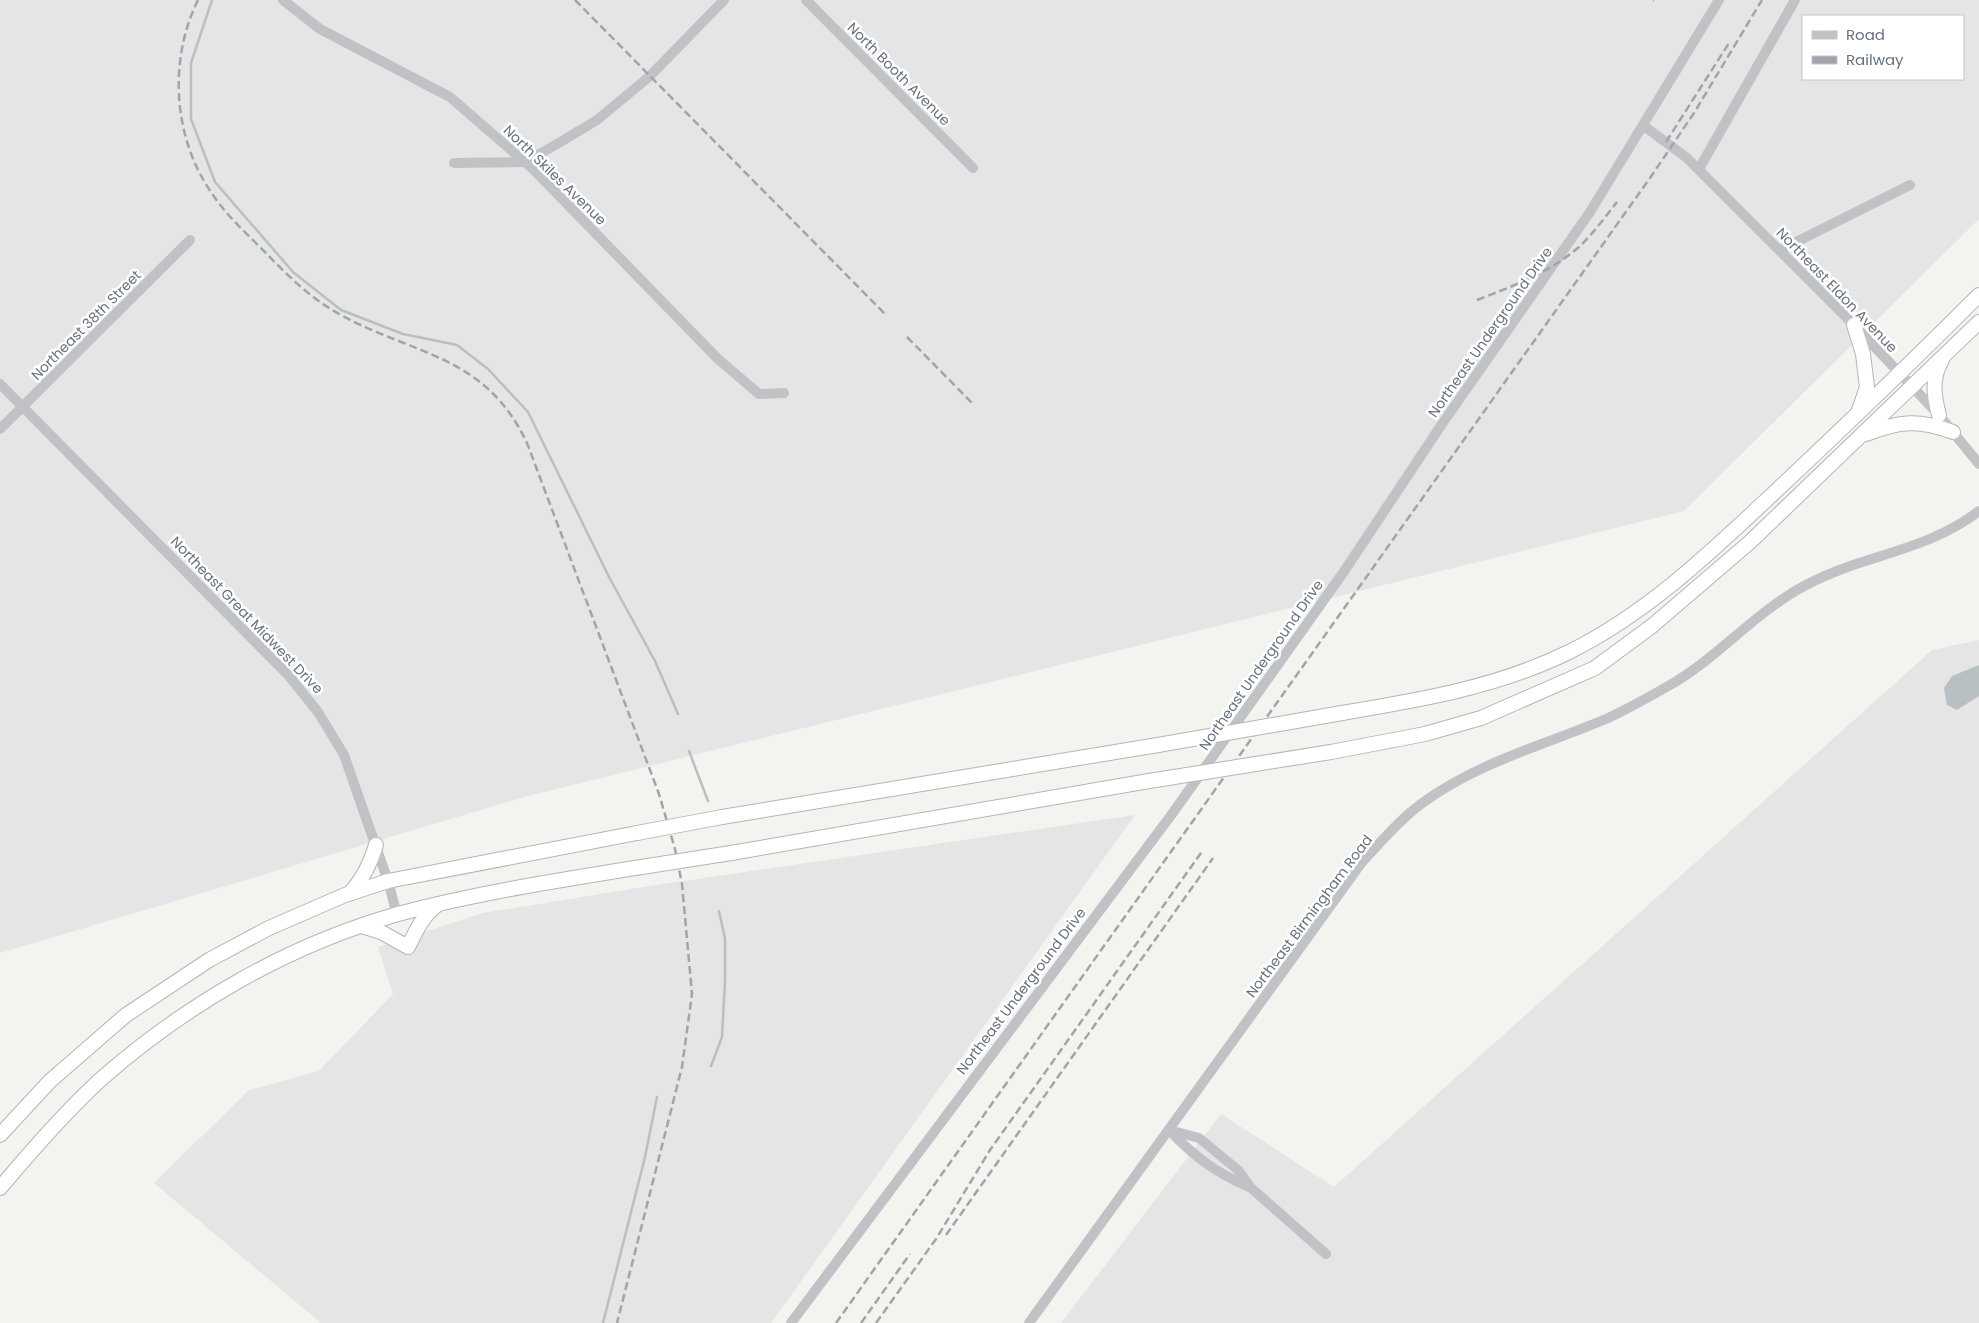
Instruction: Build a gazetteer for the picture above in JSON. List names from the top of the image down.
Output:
{
  "streets": {
    "street": [
      "North Booth Avenue",
      "North Skiles Avenue",
      "Northeast Eldon Avenue",
      "Northeast 38th Street",
      "Northeast Underground Drive",
      "Northeast Great Midwest Drive",
      "Northeast Birmingham Road"
    ]
  },
  "crossings": [
    ["Northeast Eldon Avenue", "Northeast Underground Drive"],
    ["Northeast 38th Street", "Northeast Great Midwest Drive"]
  ],
  "legend": ["Road", "Railway"]
}
